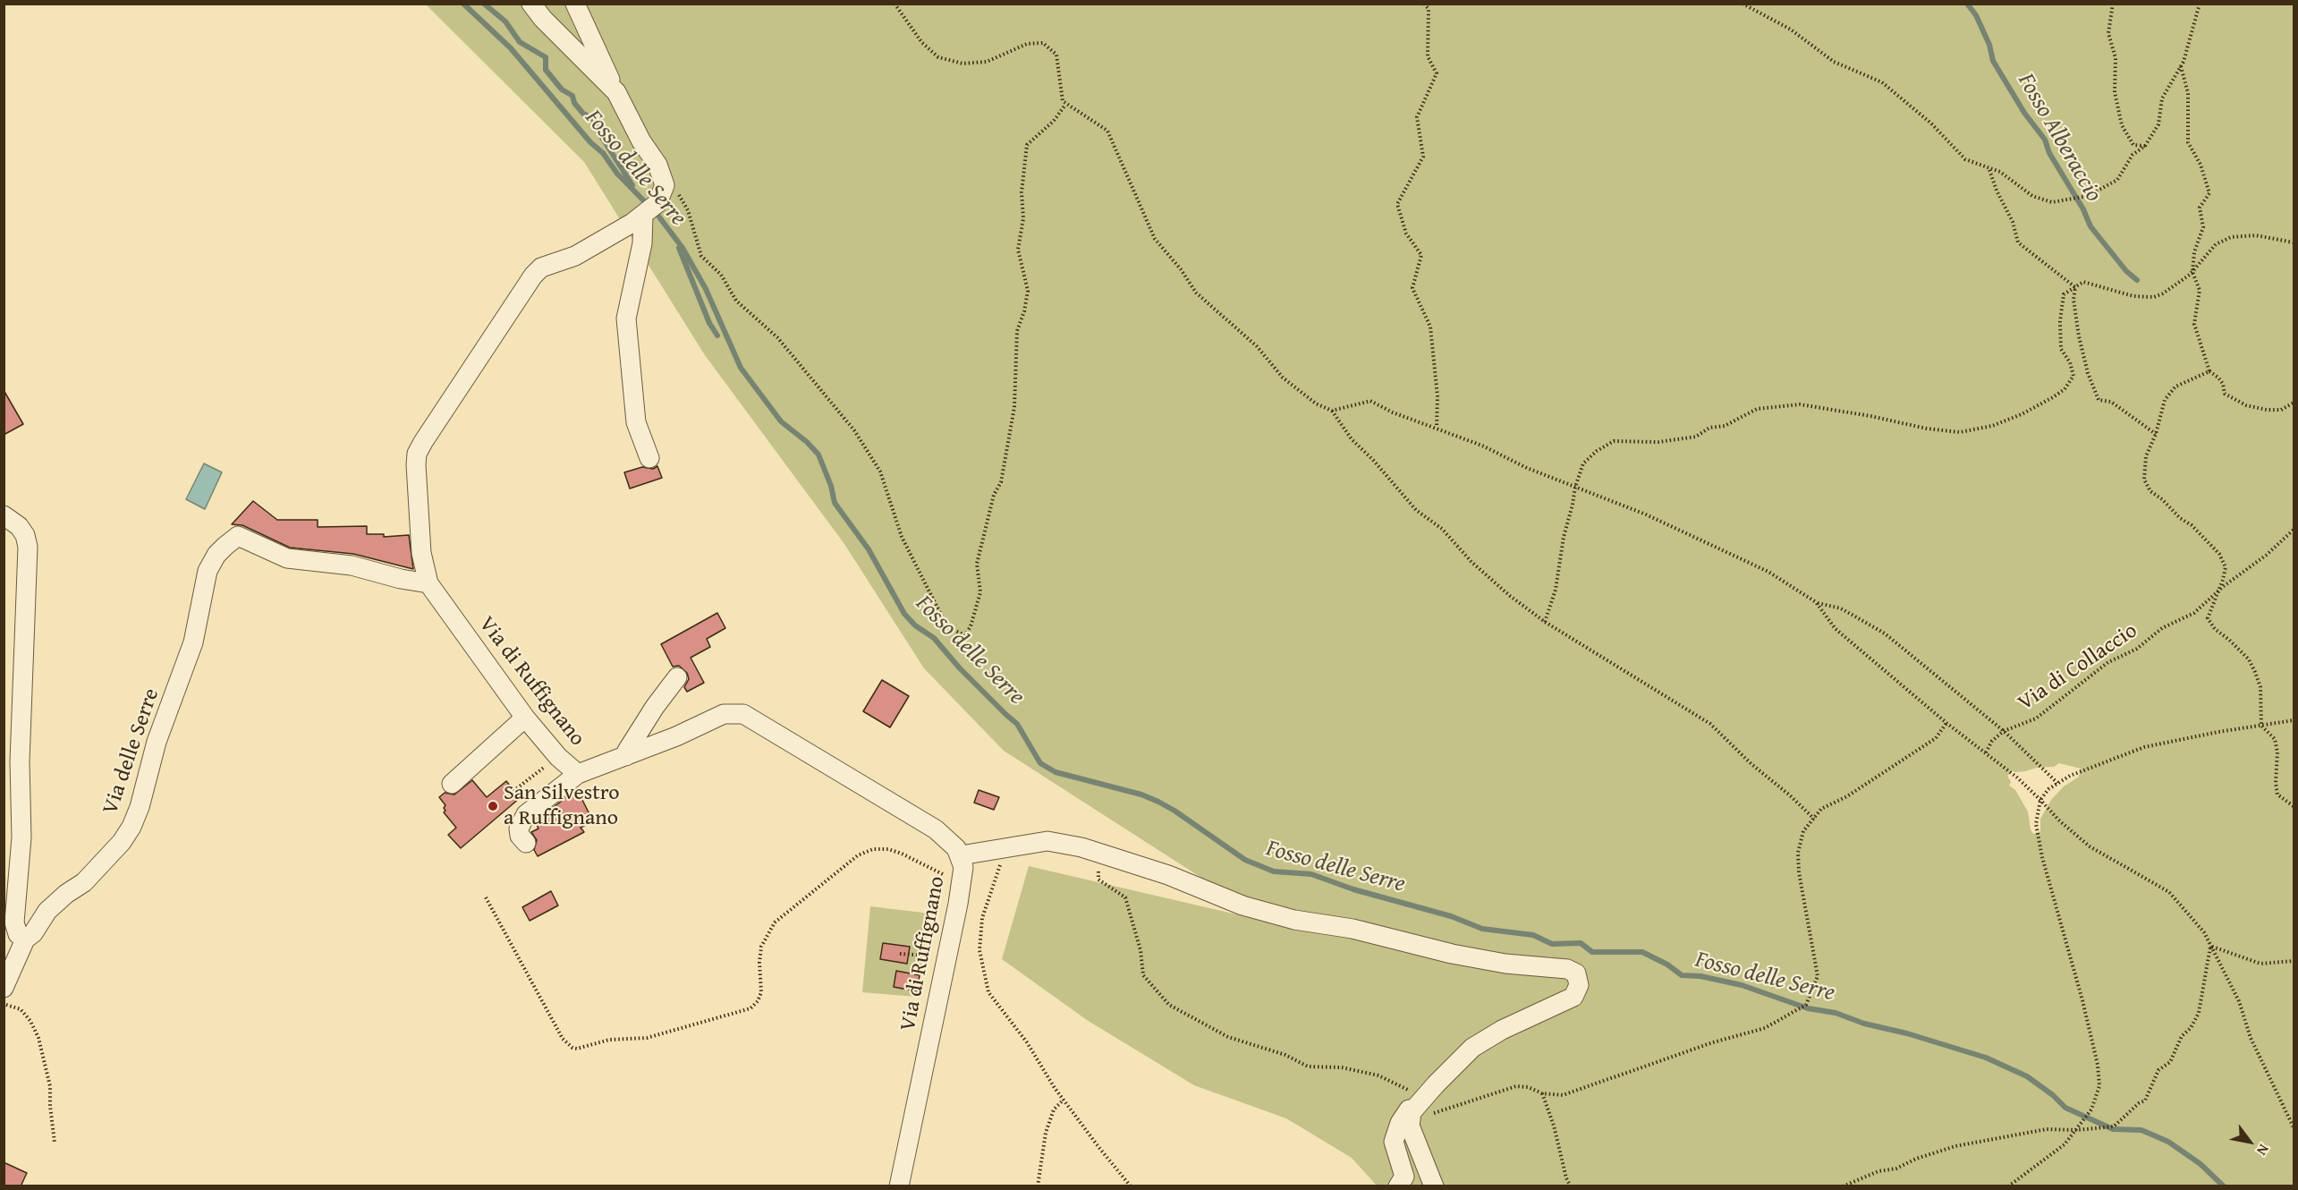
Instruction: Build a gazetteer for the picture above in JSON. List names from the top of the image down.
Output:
{
  "streets": {
    "street": ["Via di Ruffignano", "Via delle Serre"],
    "path": ["Via di Collaccio"]
  },
  "crossings": [
    ["Via di Ruffignano", "Via delle Serre"]
  ],
  "water": ["Fosso Alberaccio", "Fosso delle Serre"],
  "places": ["San Silvestro a Ruffignano"],
  "north": "bottom right"
}
